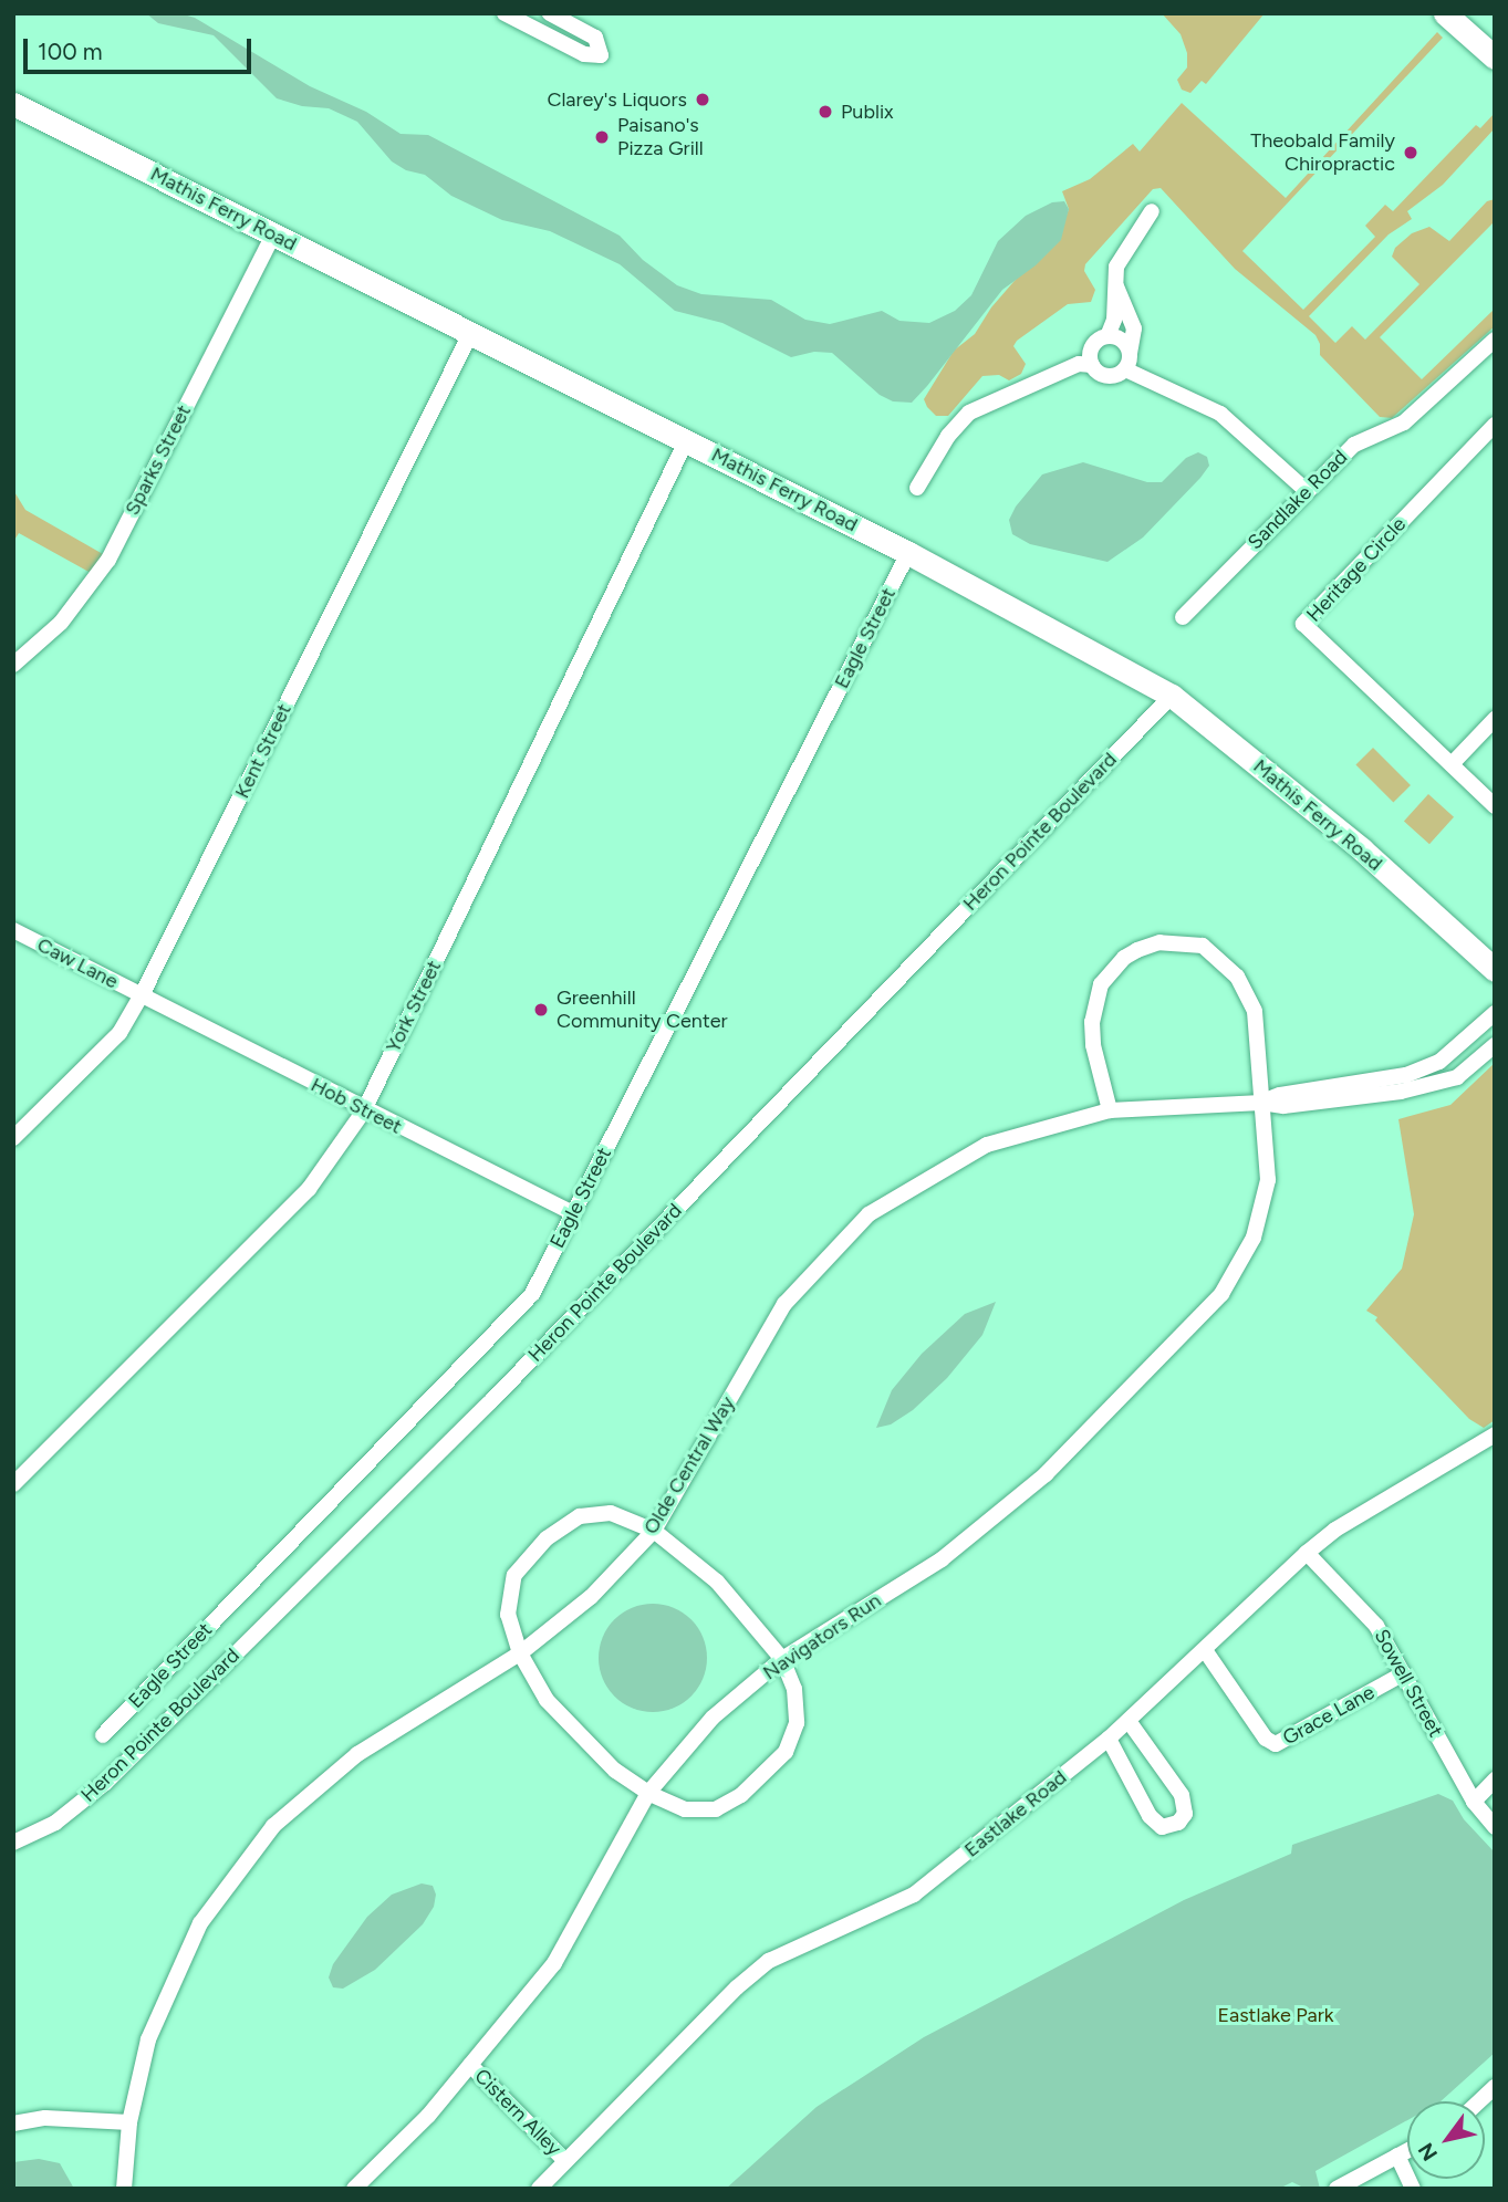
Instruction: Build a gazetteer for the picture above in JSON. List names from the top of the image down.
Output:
{
  "streets": {
    "main road": ["Mathis Ferry Road"],
    "street": [
      "Sparks Street",
      "Sandlake Road",
      "Heritage Circle",
      "Eagle Street",
      "Kent Street",
      "Heron Pointe Boulevard",
      "Caw Lane",
      "York Street",
      "Hob Street",
      "Olde Central Way",
      "Navigators Run",
      "Sowell Street",
      "Grace Lane",
      "Eastlake Road",
      "Cistern Alley"
    ]
  },
  "crossings": [
    ["Mathis Ferry Road", "Sparks Street"],
    ["Mathis Ferry Road", "Eagle Street"],
    ["Mathis Ferry Road", "Kent Street"],
    ["Mathis Ferry Road", "Heron Pointe Boulevard"],
    ["Mathis Ferry Road", "York Street"],
    ["Eagle Street", "Hob Street"],
    ["Kent Street", "Caw Lane"],
    ["Kent Street", "Hob Street"],
    ["Caw Lane", "Hob Street"],
    ["York Street", "Hob Street"],
    ["Olde Central Way", "Navigators Run"],
    ["Navigators Run", "Cistern Alley"],
    ["Sowell Street", "Grace Lane"],
    ["Sowell Street", "Eastlake Road"],
    ["Grace Lane", "Eastlake Road"],
    ["Eastlake Road", "Cistern Alley"]
  ],
  "parks": ["Eastlake Park"],
  "places": [
    "Clarey's Liquors",
    "Publix",
    "Paisano's Pizza Grill",
    "Theobald Family Chiropractic",
    "Greenhill Community Center"
  ],
  "scale_bar": "100 m",
  "north": "bottom left"
}
